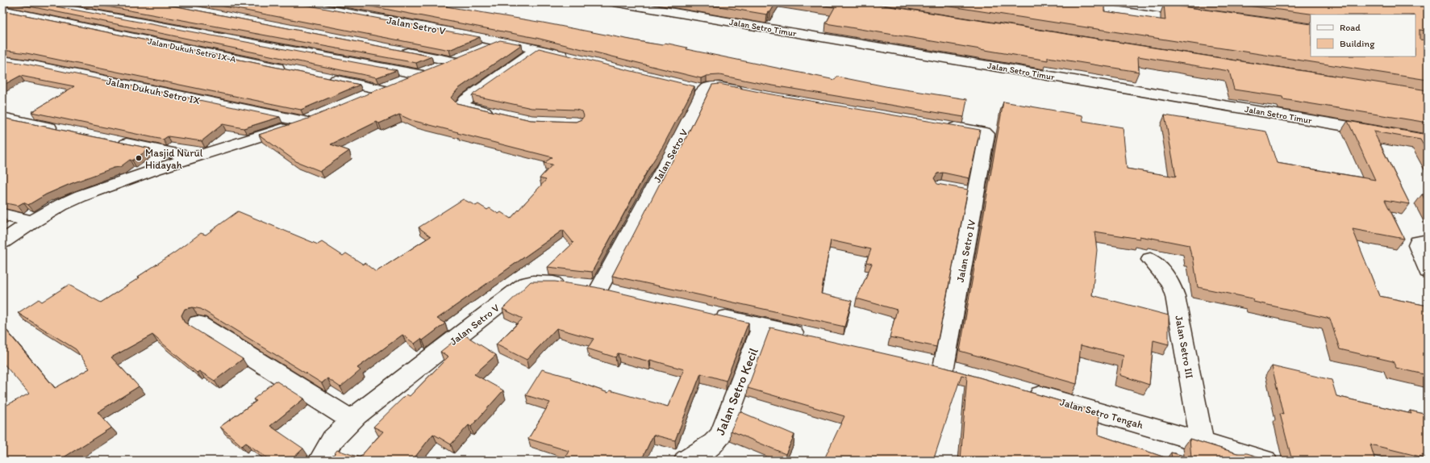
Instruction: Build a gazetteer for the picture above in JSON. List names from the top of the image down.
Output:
{
  "streets": {
    "street": [
      "Jalan Setro V",
      "Jalan Setro Timur",
      "Jalan Dukuh Setro IX-A",
      "Jalan Dukuh Setro IX",
      "Jalan Setro IV",
      "Jalan Setro III",
      "Jalan Setro Kecil",
      "Jalan Setro Tengah"
    ]
  },
  "crossings": [
    ["Jalan Setro III", "Jalan Setro Tengah"]
  ],
  "places": ["Masjid Nurul Hidayah"],
  "legend": ["Road", "Building"]
}
